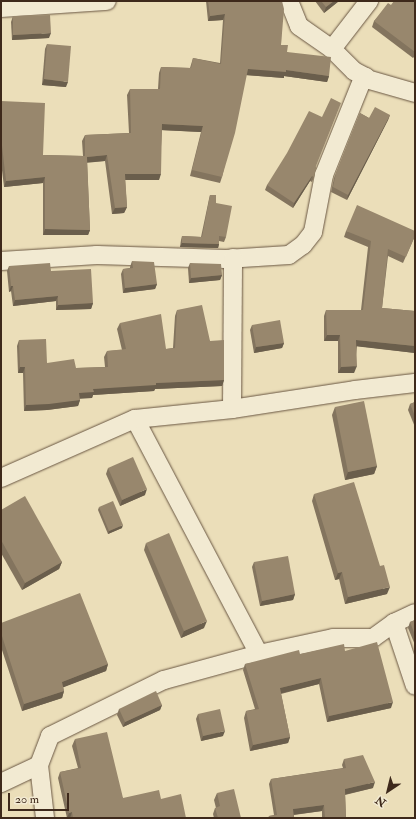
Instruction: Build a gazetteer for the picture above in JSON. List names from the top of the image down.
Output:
{
  "scale_bar": "20 m",
  "north": "bottom left"
}
